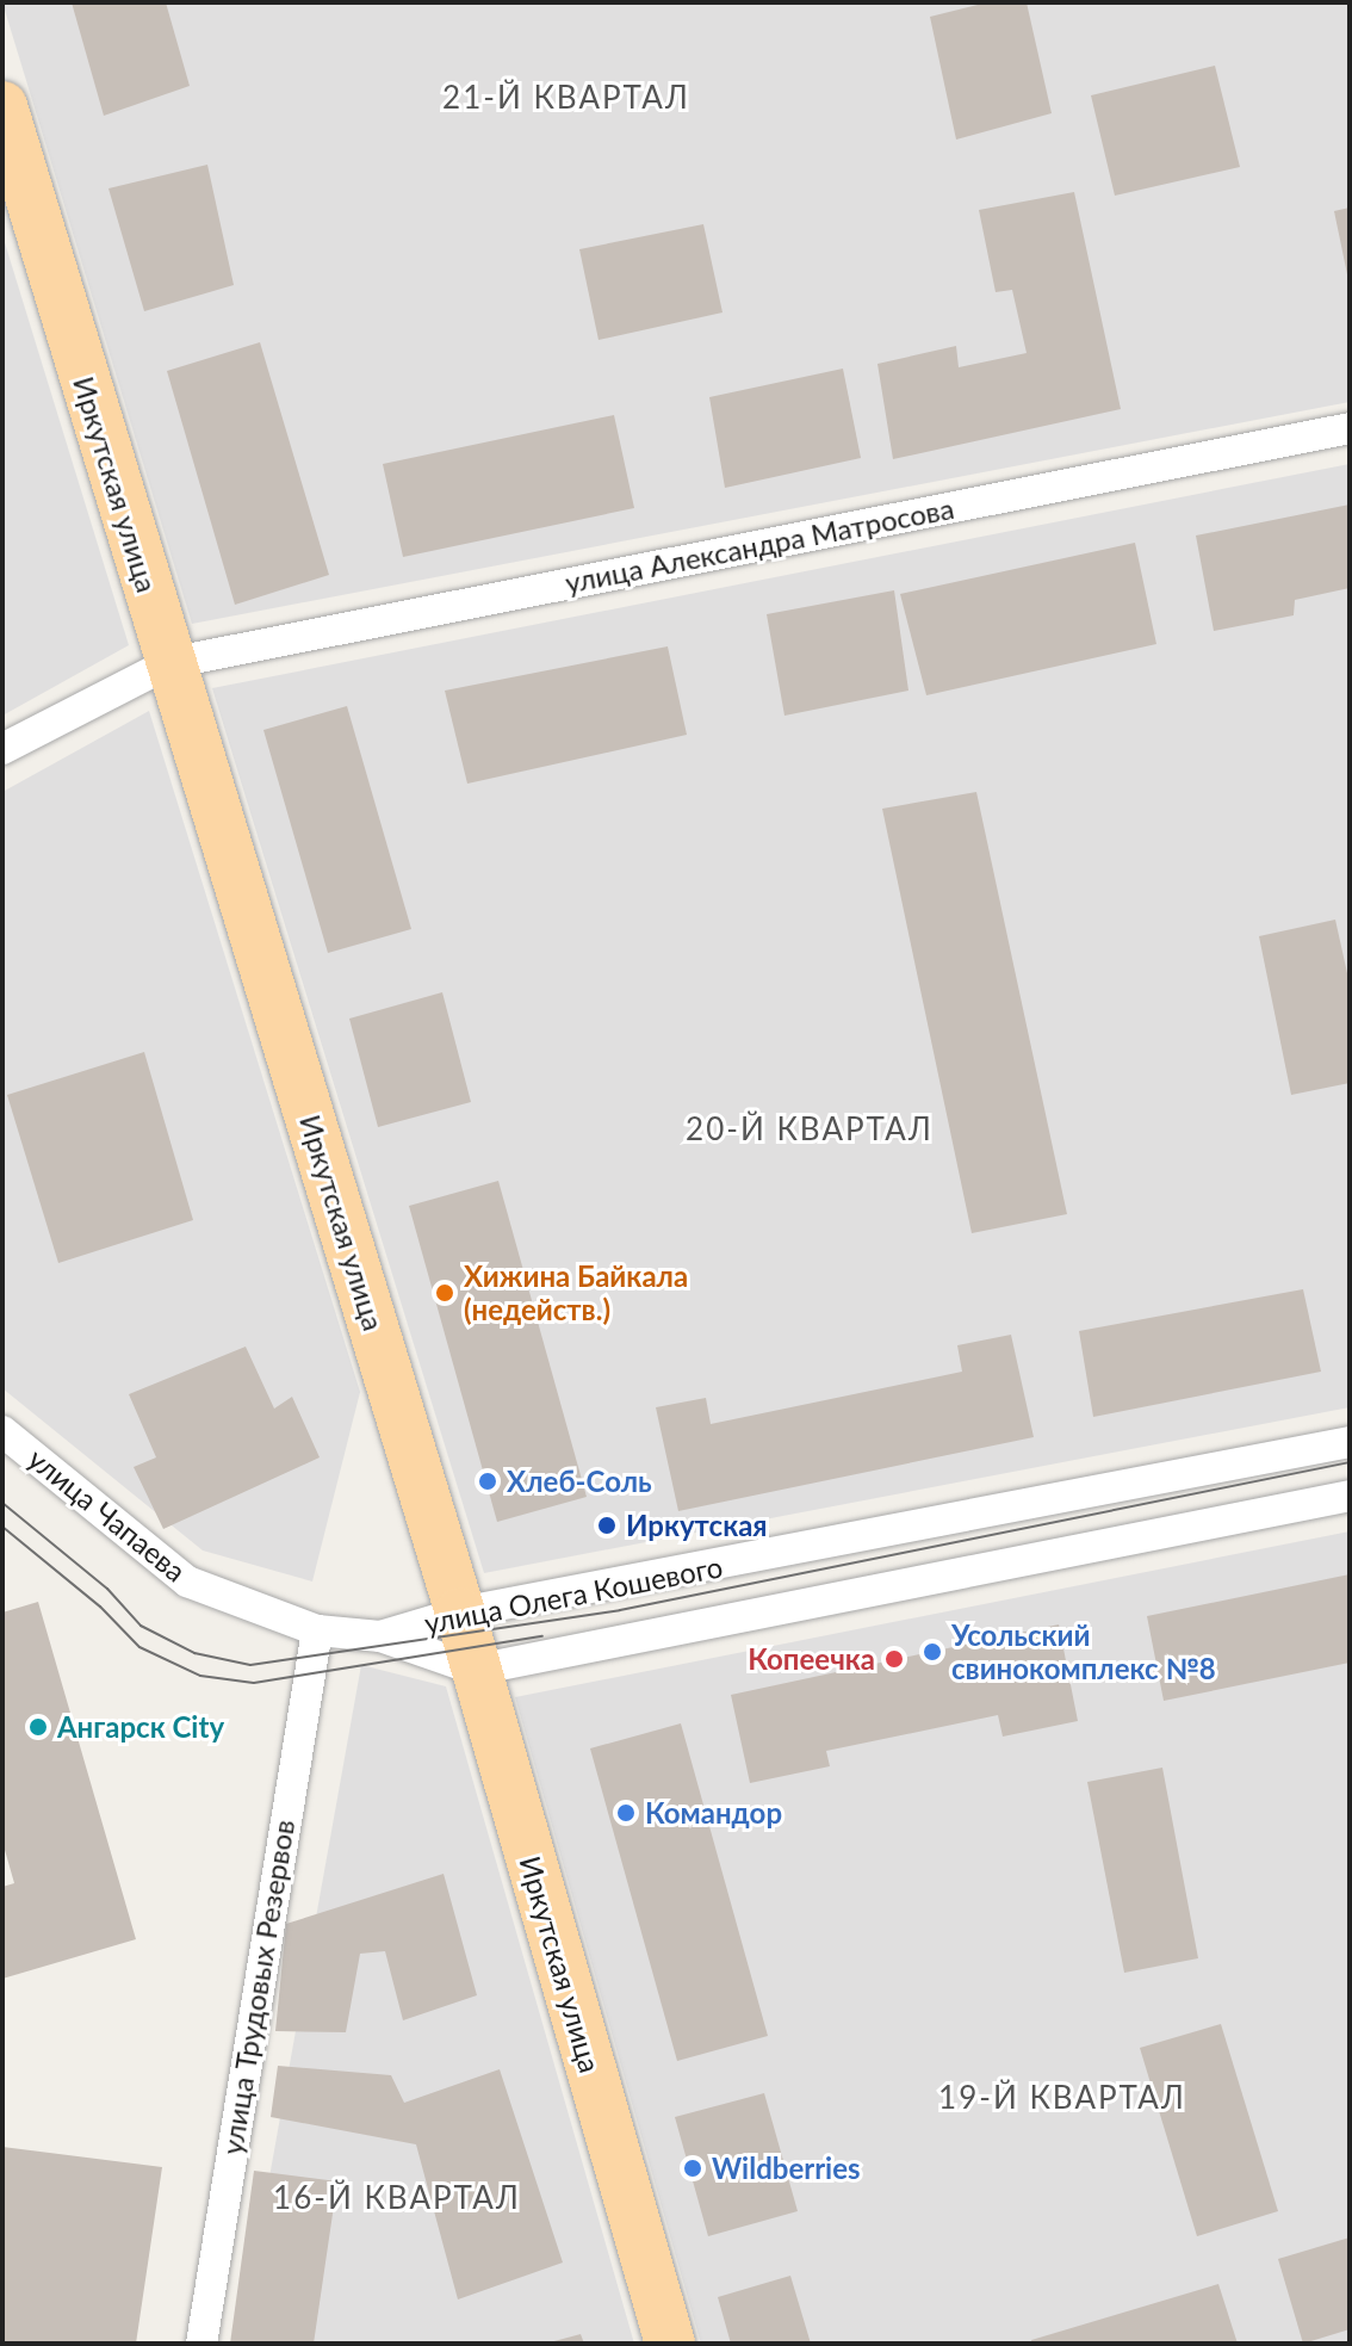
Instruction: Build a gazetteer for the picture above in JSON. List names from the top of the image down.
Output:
{
  "streets": {
    "main road": ["Иркутская улица"],
    "street": [
      "улица Александра Матросова",
      "улица Чапаева",
      "улица Олега Кошевого",
      "улица Трудовых Резервов"
    ]
  },
  "crossings": [
    ["Иркутская улица", "улица Александра Матросова"],
    ["Иркутская улица", "улица Олега Кошевого"],
    ["улица Чапаева", "улица Олега Кошевого"],
    ["улица Чапаева", "улица Трудовых Резервов"]
  ],
  "districts": [
    "21-Й КВАРТАЛ",
    "20-Й КВАРТАЛ",
    "19-Й КВАРТАЛ",
    "16-Й КВАРТАЛ"
  ],
  "places": [
    "Хижина Байкала (недейств.)",
    "Хлеб-Соль",
    "Иркутская",
    "Усольский свинокомплекс №8",
    "Копеечка",
    "Ангарск City",
    "Командор",
    "Wildberries"
  ]
}
